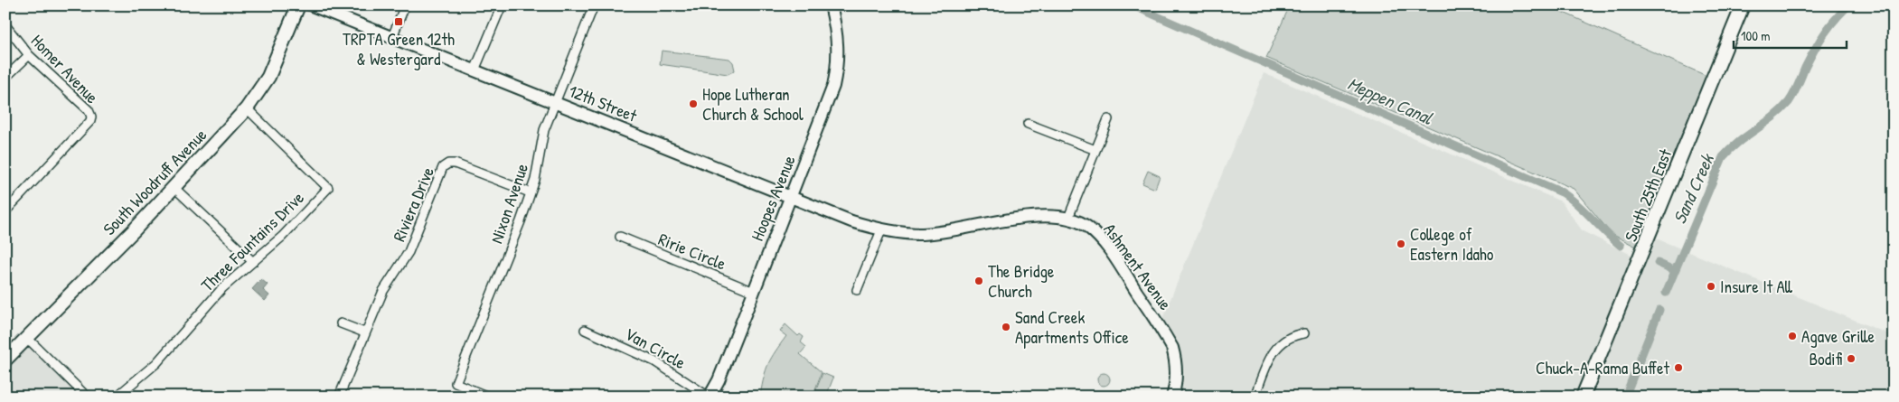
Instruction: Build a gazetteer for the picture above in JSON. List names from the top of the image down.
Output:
{
  "streets": {
    "main road": ["South Woodruff Avenue", "South 25th East"],
    "street": [
      "Homer Avenue",
      "12th Street",
      "Hoopes Avenue",
      "Nixon Avenue",
      "Riviera Drive",
      "Three Fountains Drive",
      "Ririe Circle",
      "Ashment Avenue",
      "Van Circle"
    ]
  },
  "crossings": [
    ["12th Street", "Hoopes Avenue"],
    ["12th Street", "Nixon Avenue"],
    ["12th Street", "Ashment Avenue"],
    ["South Woodruff Avenue", "Three Fountains Drive"],
    ["Hoopes Avenue", "Ririe Circle"],
    ["Hoopes Avenue", "Van Circle"],
    ["Nixon Avenue", "Riviera Drive"]
  ],
  "water": ["Meppen Canal", "Sand Creek"],
  "places": {
    "transit": ["TRPTA Green 12th & Westergard"],
    "other": [
      "Hope Lutheran Church & School",
      "College of Eastern Idaho",
      "The Bridge Church",
      "Insure It All",
      "Sand Creek Apartments Office",
      "Agave Grille",
      "Bodifi",
      "Chuck-A-Rama Buffet"
    ]
  },
  "scale_bar": "100 m"
}
